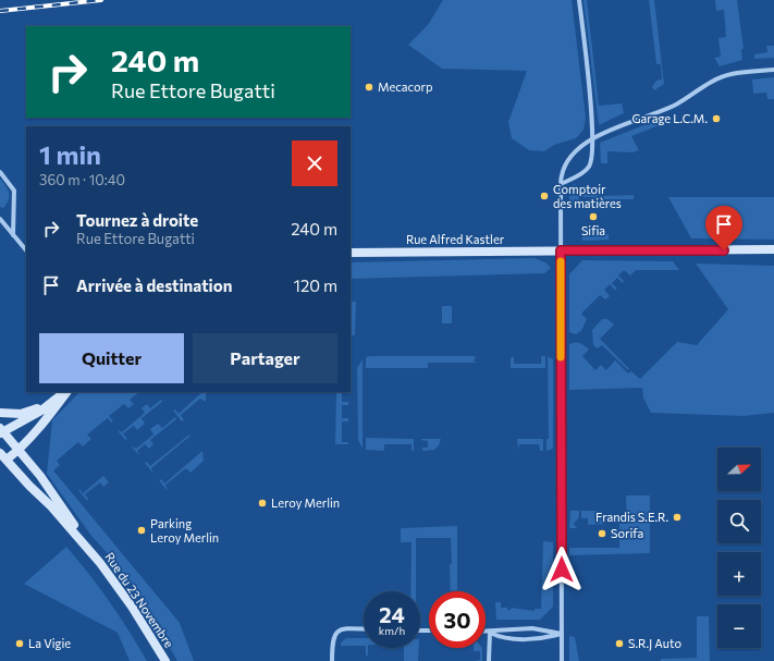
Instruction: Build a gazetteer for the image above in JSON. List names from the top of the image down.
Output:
{
  "streets": {
    "main road": ["Rue Alfred Kastler", "Rue du 23 Novembre"]
  },
  "places": [
    "Mecacorp",
    "Garage L.C.M.",
    "Comptoir des matières",
    "Sifia",
    "Leroy Merlin",
    "Frandis S.E.R.",
    "Parking Leroy Merlin",
    "Sorifa",
    "La Vigie",
    "S.R.J Auto"
  ],
  "north": "right",
  "page": {
    "turn": ["240 m", "Rue Ettore Bugatti"],
    "heading": ["1 min", "360 m · 10:40"],
    "list": [
      {
        "name": "Tournez à droite",
        "note": "Rue Ettore Bugatti",
        "value": "240 m"
      },
      {
        "name": "Arrivée à destination",
        "value": "120 m"
      }
    ],
    "buttons": ["Quitter", "Partager"],
    "map_buttons": ["+", "−"],
    "speed": "24 km/h",
    "limit": "30"
  }
}
